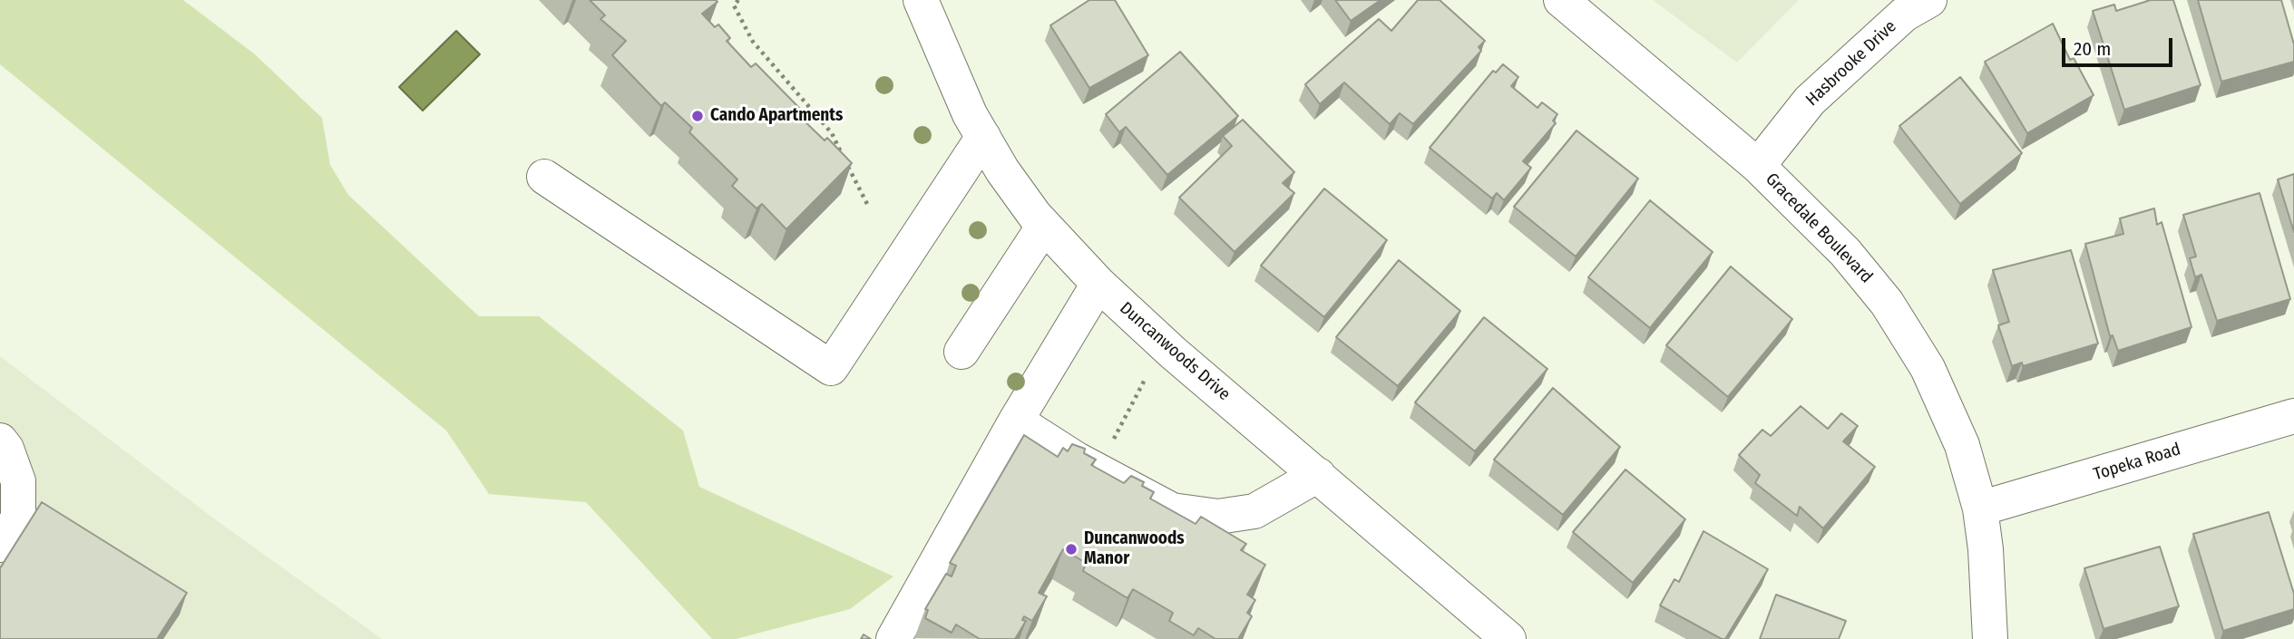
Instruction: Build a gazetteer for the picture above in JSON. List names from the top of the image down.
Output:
{
  "streets": {
    "street": [
      "Hasbrooke Drive",
      "Gracedale Boulevard",
      "Duncanwoods Drive",
      "Topeka Road"
    ]
  },
  "crossings": [
    ["Hasbrooke Drive", "Gracedale Boulevard"],
    ["Gracedale Boulevard", "Topeka Road"]
  ],
  "places": ["Cando Apartments", "Duncanwoods Manor"],
  "scale_bar": "20 m"
}
